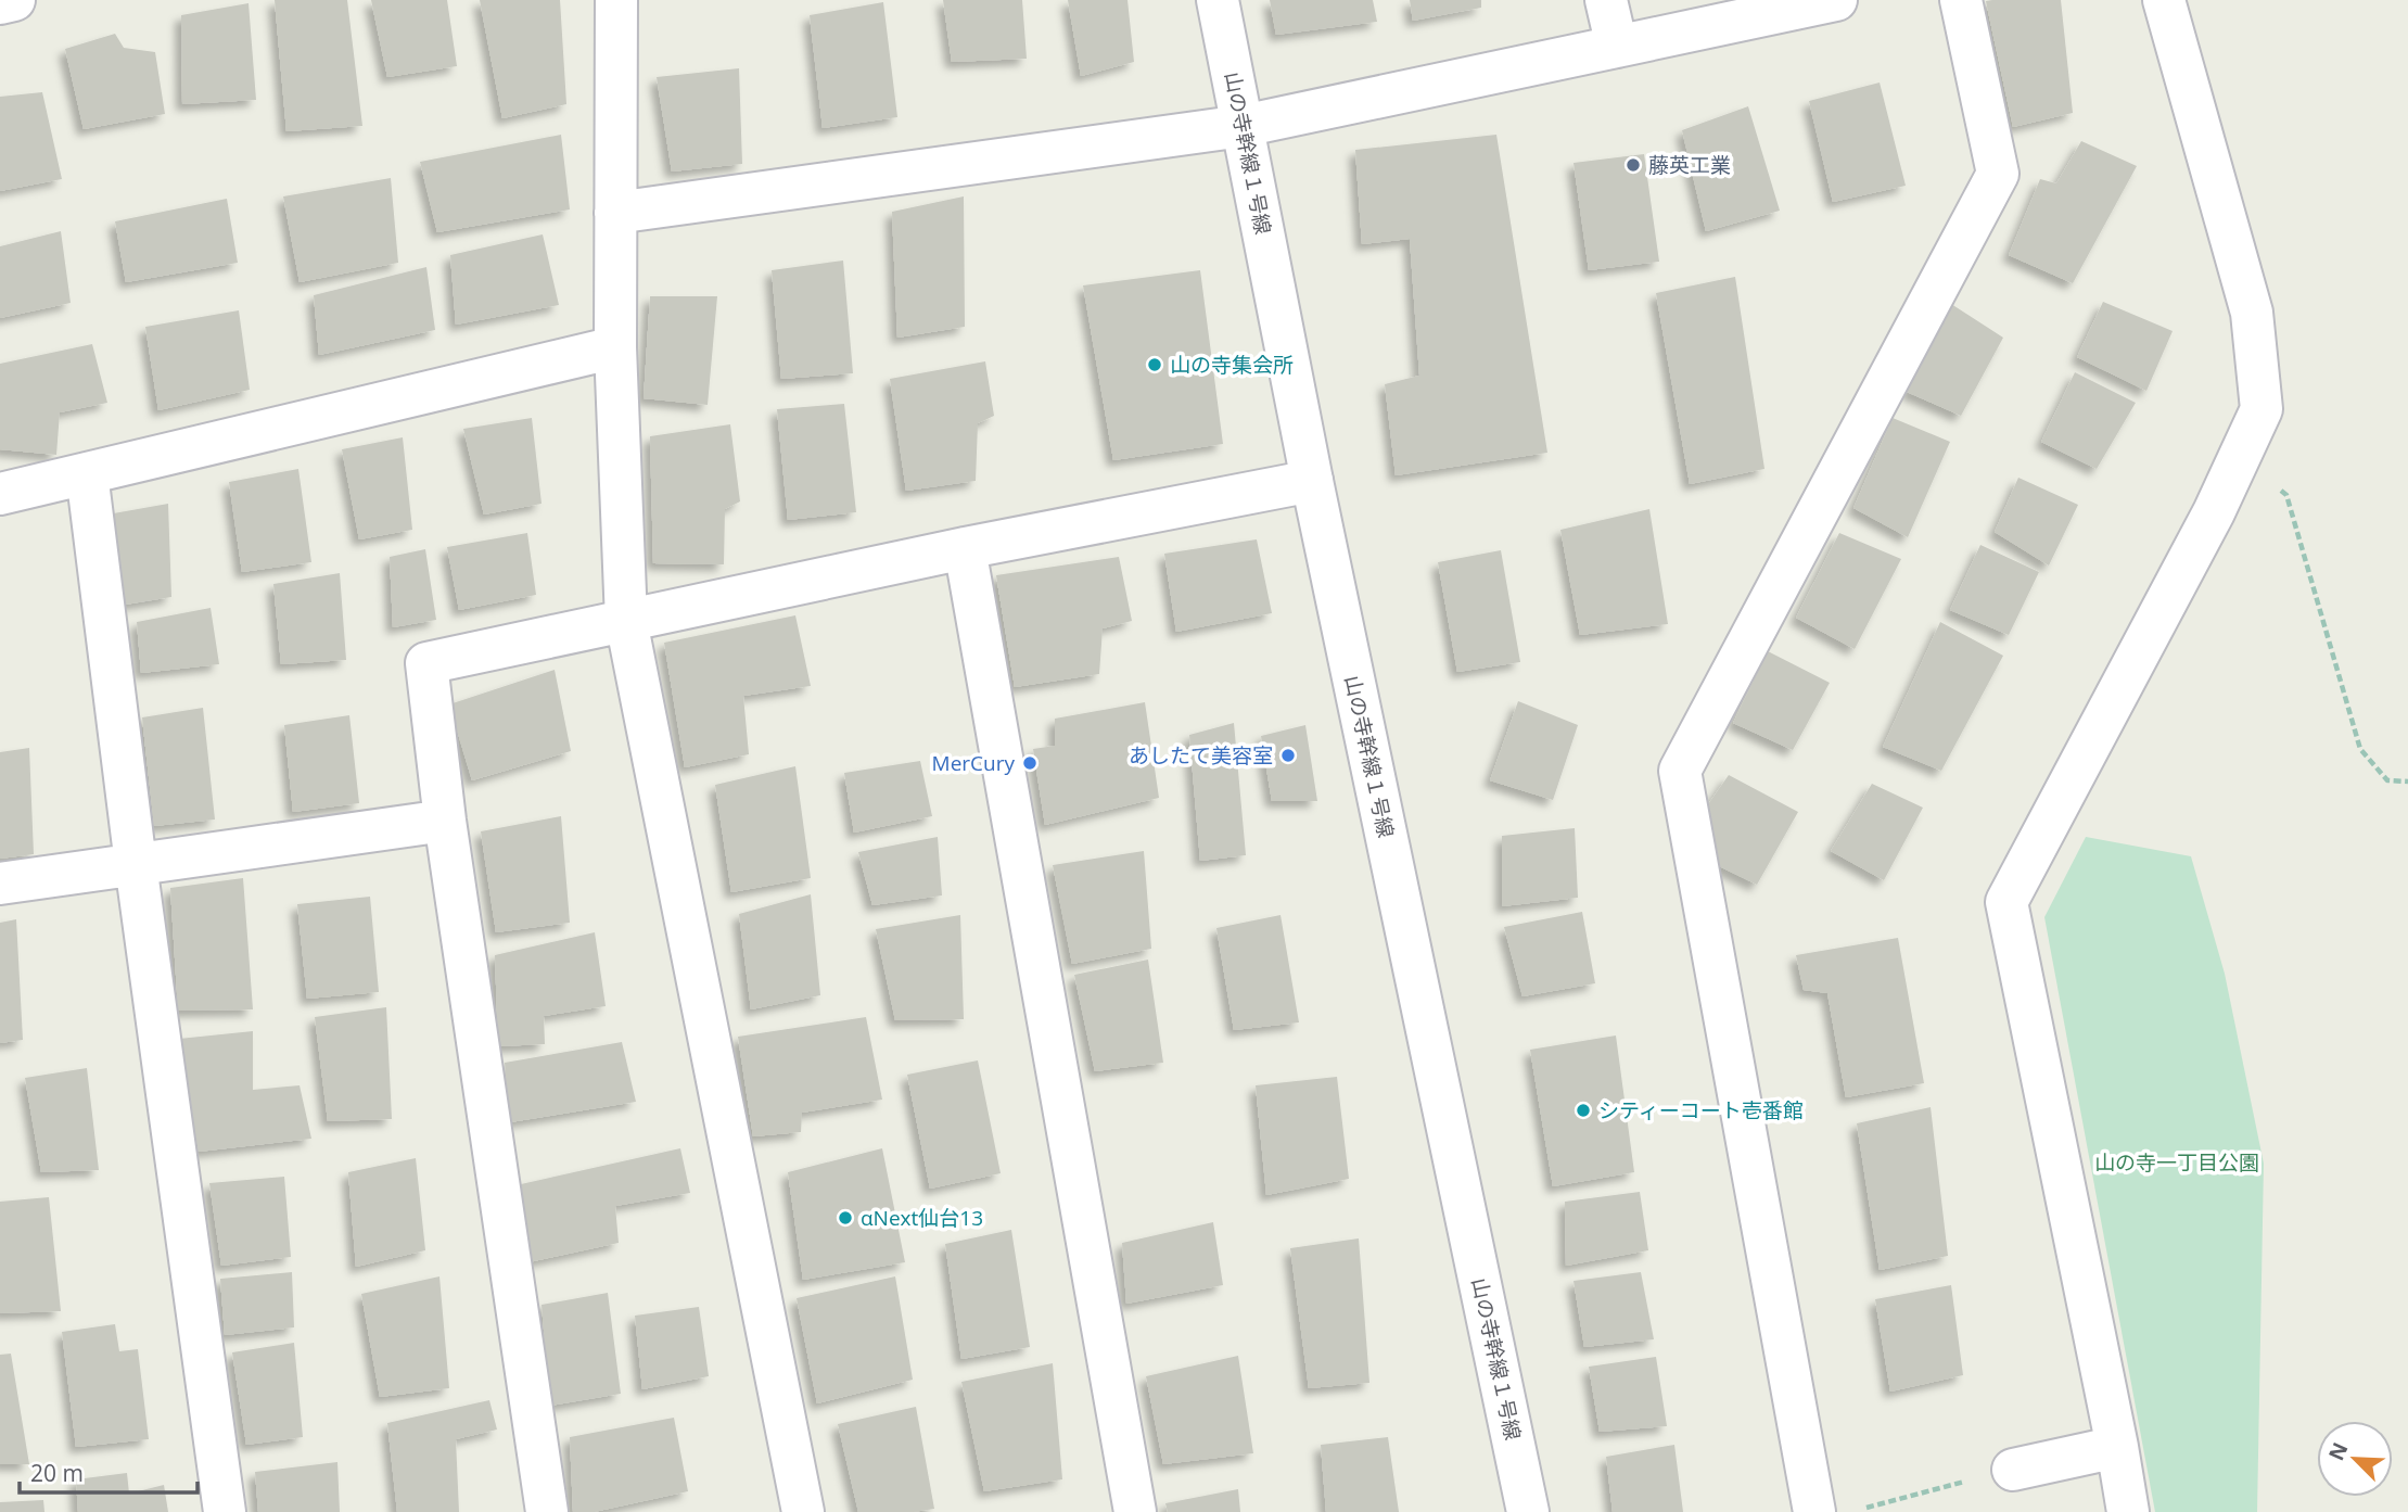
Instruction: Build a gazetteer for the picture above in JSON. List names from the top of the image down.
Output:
{
  "streets": {
    "street": ["山の寺幹線１号線"]
  },
  "parks": ["山の寺一丁目公園"],
  "places": [
    "藤英工業",
    "山の寺集会所",
    "あしたて美容室",
    "MerCury",
    "シティーコート壱番館",
    "αNext仙台13"
  ],
  "scale_bar": "20 m",
  "north": "top left"
}
